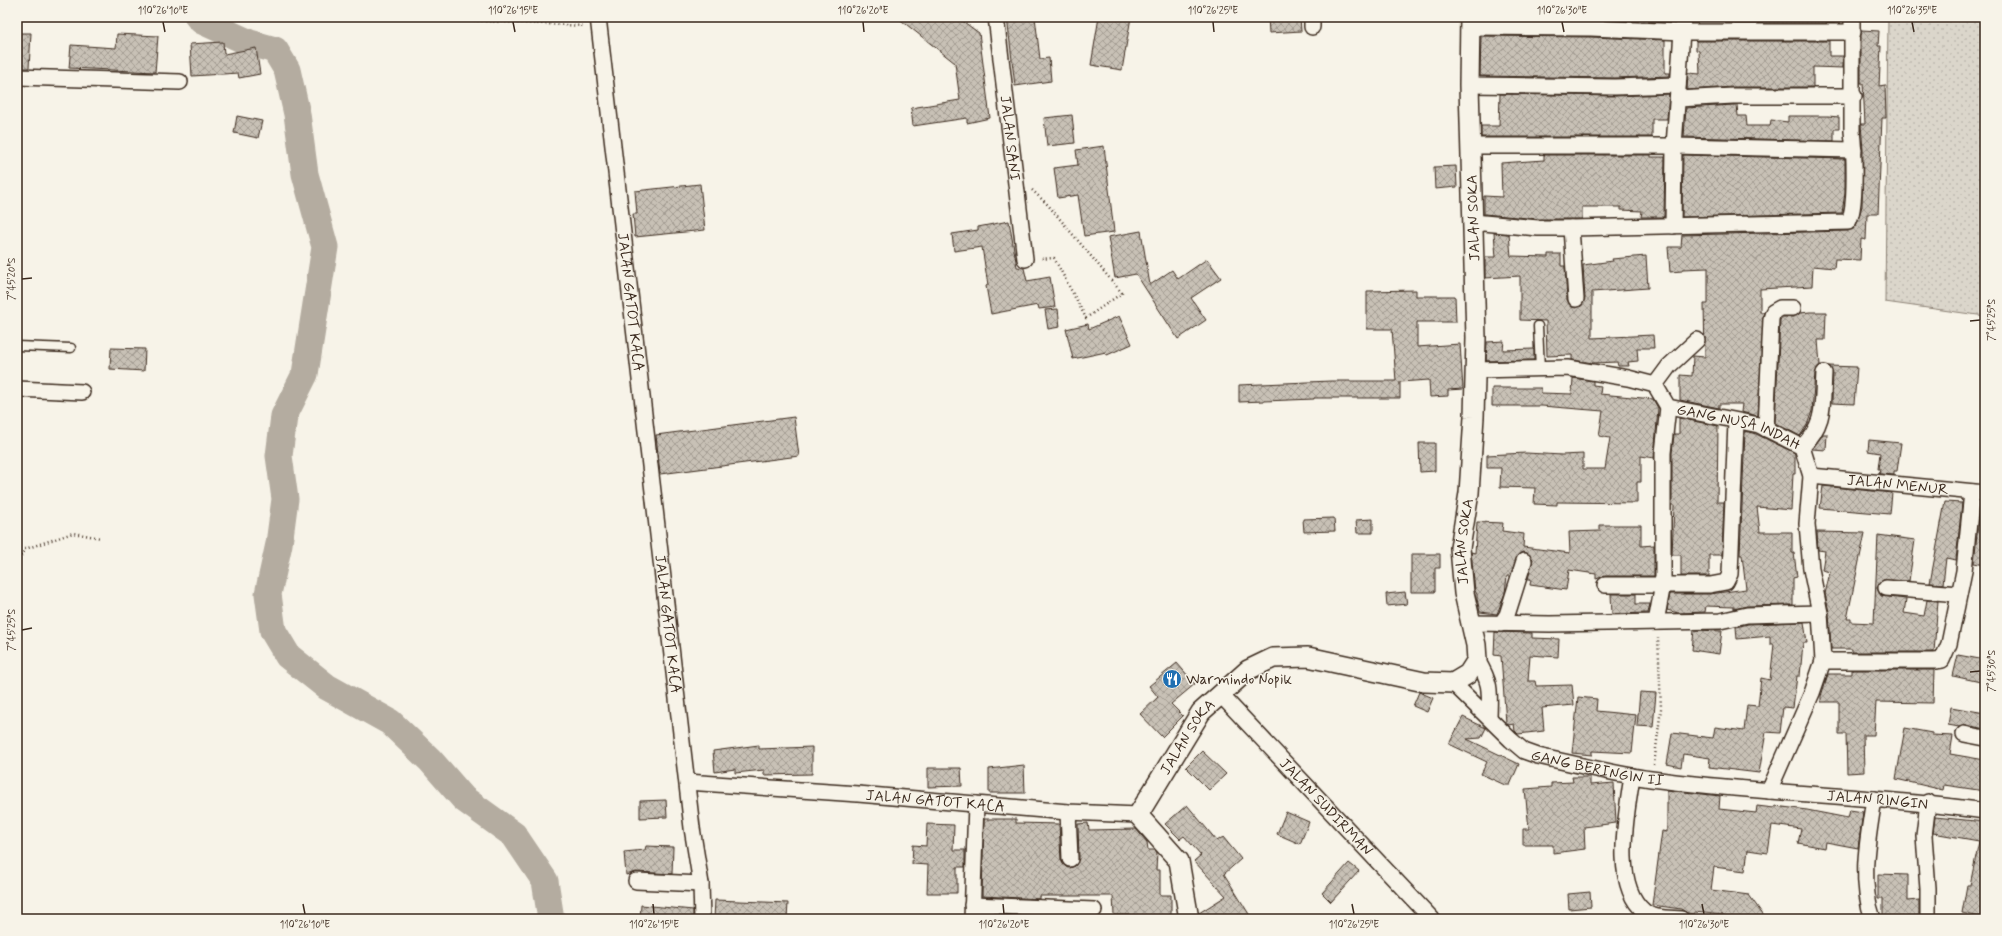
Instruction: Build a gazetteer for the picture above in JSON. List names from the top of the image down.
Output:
{
  "streets": {
    "street": [
      "JALAN SANI",
      "JALAN SOKA",
      "JALAN GATOT KACA",
      "GANG NUSA INDAH",
      "JALAN MENUR",
      "GANG BERINGIN II",
      "JALAN RINGIN",
      "JALAN SUDIRMAN"
    ]
  },
  "crossings": [
    ["JALAN SOKA", "JALAN GATOT KACA"],
    ["JALAN SOKA", "GANG BERINGIN II"],
    ["JALAN SOKA", "JALAN SUDIRMAN"],
    ["GANG NUSA INDAH", "JALAN MENUR"],
    ["GANG NUSA INDAH", "GANG BERINGIN II"],
    ["GANG NUSA INDAH", "JALAN RINGIN"],
    ["GANG BERINGIN II", "JALAN RINGIN"]
  ],
  "places": {
    "restaurant": ["Warmindo Nopik"]
  },
  "coordinates": [
    "110°26'10\"E",
    "110°26'15\"E",
    "110°26'20\"E",
    "110°26'25\"E",
    "110°26'30\"E",
    "110°26'35\"E",
    "7°45'20\"S",
    "7°45'25\"S",
    "7°45'30\"S"
  ]
}
